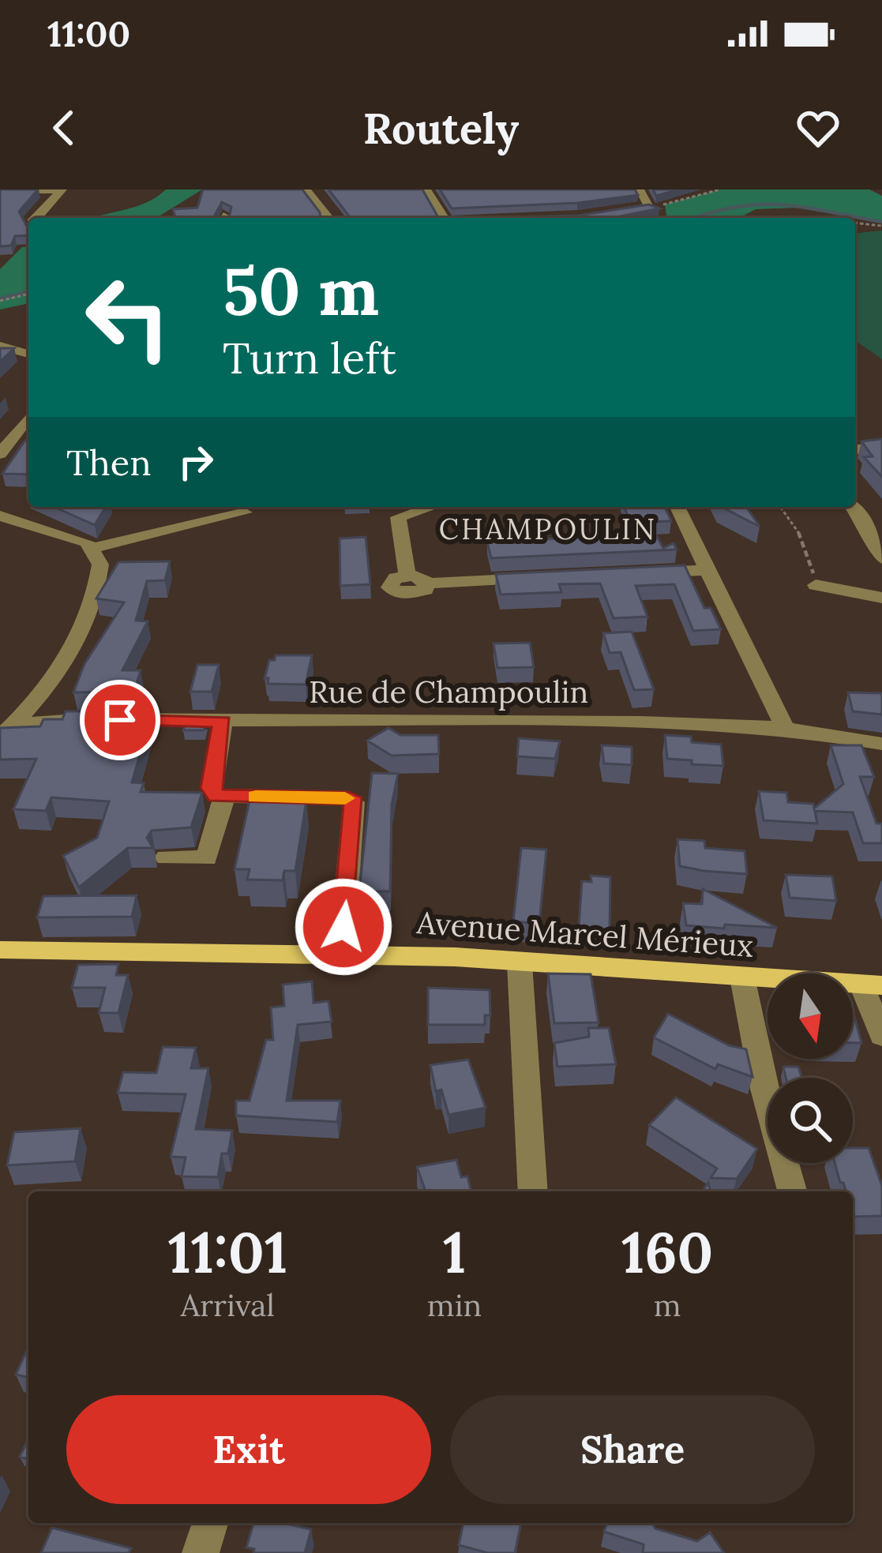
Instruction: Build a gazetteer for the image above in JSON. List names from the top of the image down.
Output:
{
  "streets": {
    "main road": ["Avenue Marcel Mérieux"],
    "street": ["Rue de Champoulin"]
  },
  "districts": ["CHAMPOULIN"],
  "north": "bottom",
  "page": {
    "status": "11:00",
    "header": "Routely",
    "turn": ["50 m", "Turn left"],
    "then": "Then",
    "eta": [
      "11:01",
      "Arrival",
      "1",
      "min",
      "160",
      "m"
    ],
    "buttons": ["Exit", "Share"]
  }
}
